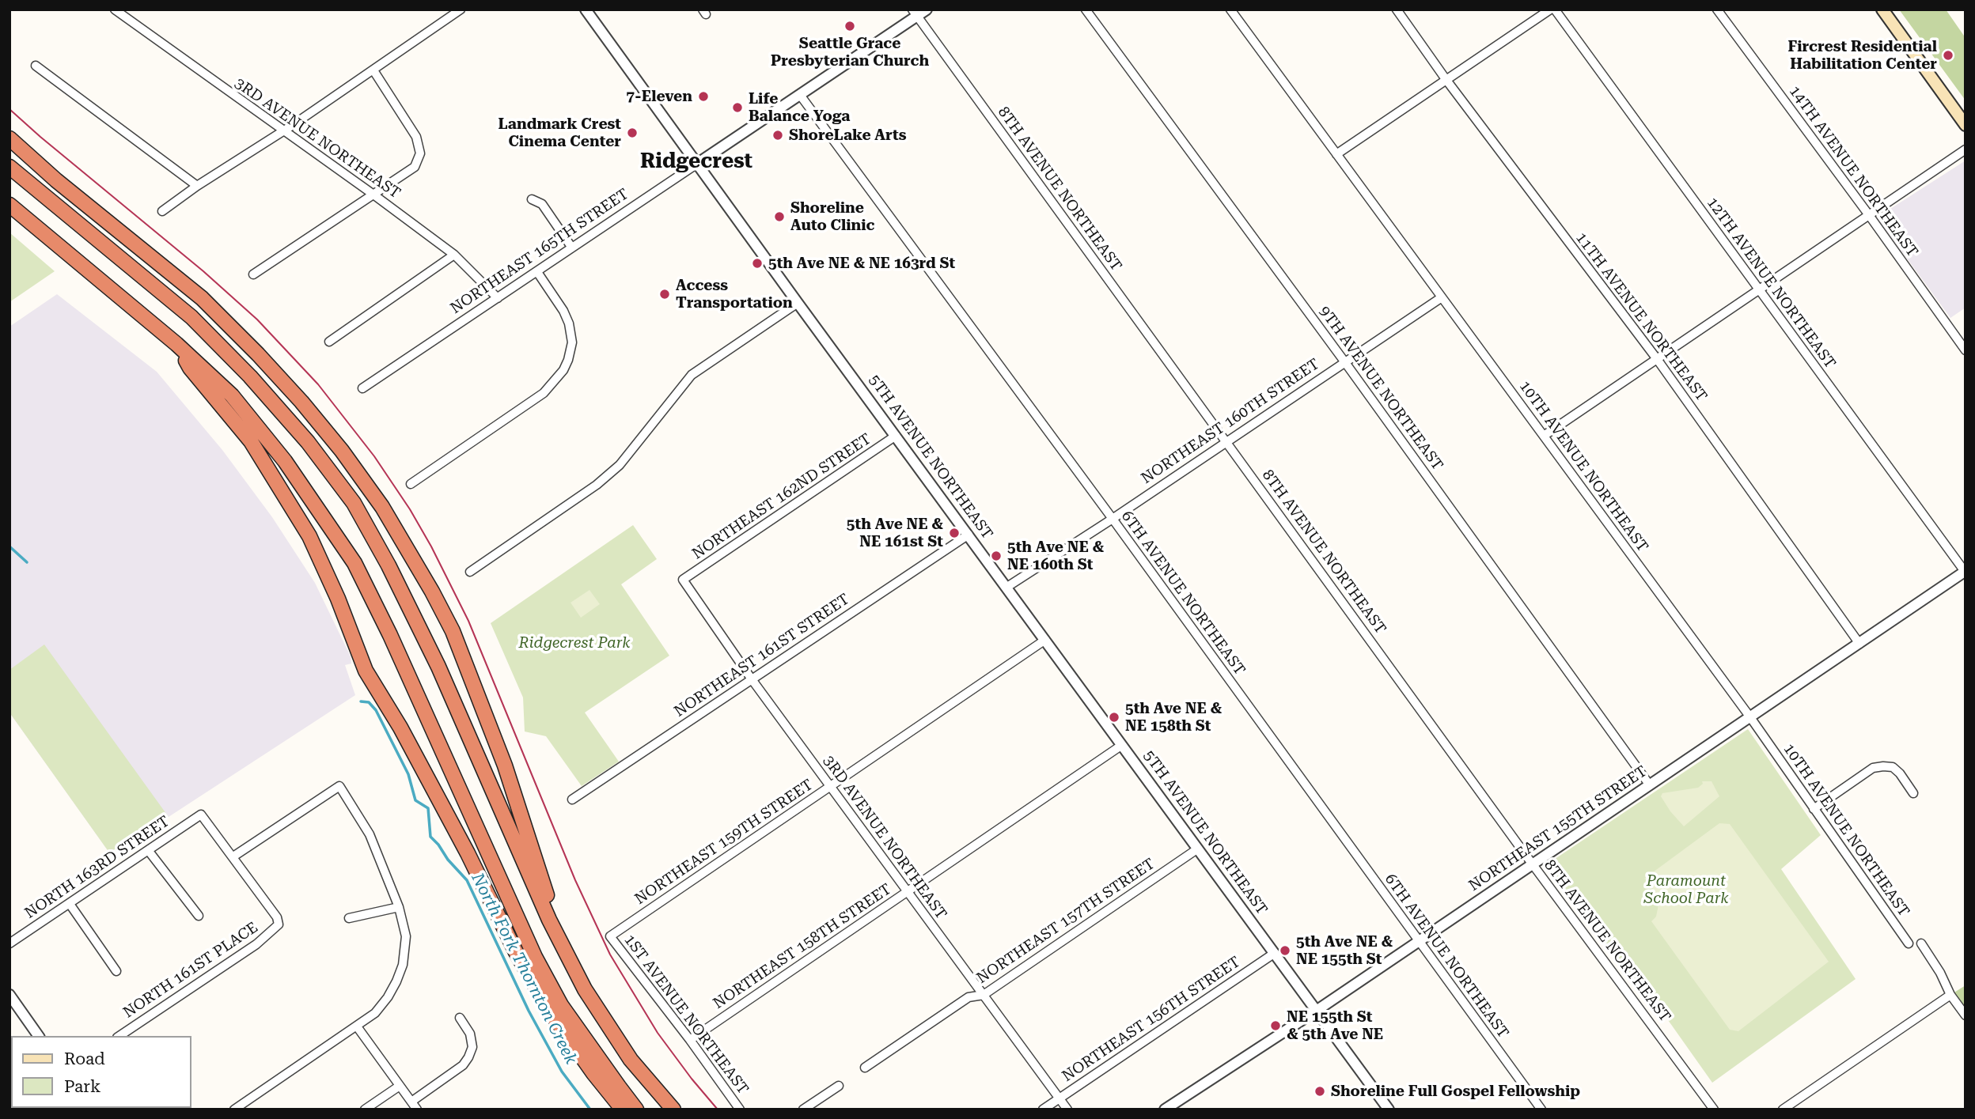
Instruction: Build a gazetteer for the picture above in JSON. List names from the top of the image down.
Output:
{
  "streets": {
    "street": [
      "3RD AVENUE NORTHEAST",
      "14TH AVENUE NORTHEAST",
      "8TH AVENUE NORTHEAST",
      "NORTHEAST 165TH STREET",
      "12TH AVENUE NORTHEAST",
      "11TH AVENUE NORTHEAST",
      "9TH AVENUE NORTHEAST",
      "NORTHEAST 160TH STREET",
      "5TH AVENUE NORTHEAST",
      "10TH AVENUE NORTHEAST",
      "NORTHEAST 162ND STREET",
      "6TH AVENUE NORTHEAST",
      "NORTHEAST 161ST STREET",
      "NORTHEAST 155TH STREET",
      "NORTHEAST 159TH STREET",
      "NORTH 163RD STREET",
      "NORTHEAST 157TH STREET",
      "NORTHEAST 158TH STREET",
      "NORTH 161ST PLACE",
      "1ST AVENUE NORTHEAST",
      "NORTHEAST 156TH STREET"
    ]
  },
  "crossings": [
    ["3RD AVENUE NORTHEAST", "NORTHEAST 165TH STREET"],
    ["3RD AVENUE NORTHEAST", "NORTHEAST 162ND STREET"],
    ["3RD AVENUE NORTHEAST", "NORTHEAST 161ST STREET"],
    ["3RD AVENUE NORTHEAST", "NORTHEAST 159TH STREET"],
    ["3RD AVENUE NORTHEAST", "NORTHEAST 157TH STREET"],
    ["3RD AVENUE NORTHEAST", "NORTHEAST 158TH STREET"],
    ["3RD AVENUE NORTHEAST", "NORTHEAST 156TH STREET"],
    ["8TH AVENUE NORTHEAST", "NORTHEAST 165TH STREET"],
    ["8TH AVENUE NORTHEAST", "NORTHEAST 160TH STREET"],
    ["8TH AVENUE NORTHEAST", "NORTHEAST 155TH STREET"],
    ["NORTHEAST 165TH STREET", "5TH AVENUE NORTHEAST"],
    ["NORTHEAST 165TH STREET", "6TH AVENUE NORTHEAST"],
    ["12TH AVENUE NORTHEAST", "NORTHEAST 155TH STREET"],
    ["11TH AVENUE NORTHEAST", "NORTHEAST 155TH STREET"],
    ["9TH AVENUE NORTHEAST", "NORTHEAST 160TH STREET"],
    ["9TH AVENUE NORTHEAST", "NORTHEAST 155TH STREET"],
    ["NORTHEAST 160TH STREET", "5TH AVENUE NORTHEAST"],
    ["NORTHEAST 160TH STREET", "10TH AVENUE NORTHEAST"],
    ["NORTHEAST 160TH STREET", "6TH AVENUE NORTHEAST"],
    ["5TH AVENUE NORTHEAST", "NORTHEAST 162ND STREET"],
    ["5TH AVENUE NORTHEAST", "NORTHEAST 161ST STREET"],
    ["5TH AVENUE NORTHEAST", "NORTHEAST 155TH STREET"],
    ["5TH AVENUE NORTHEAST", "NORTHEAST 159TH STREET"],
    ["5TH AVENUE NORTHEAST", "NORTHEAST 157TH STREET"],
    ["5TH AVENUE NORTHEAST", "NORTHEAST 158TH STREET"],
    ["5TH AVENUE NORTHEAST", "NORTHEAST 156TH STREET"],
    ["10TH AVENUE NORTHEAST", "NORTHEAST 155TH STREET"],
    ["6TH AVENUE NORTHEAST", "NORTHEAST 155TH STREET"],
    ["NORTHEAST 159TH STREET", "1ST AVENUE NORTHEAST"],
    ["NORTH 163RD STREET", "NORTH 161ST PLACE"],
    ["NORTHEAST 158TH STREET", "1ST AVENUE NORTHEAST"]
  ],
  "districts": ["Ridgecrest"],
  "water": ["North Fork Thornton Creek"],
  "parks": ["Ridgecrest Park", "Paramount School Park"],
  "places": [
    "Seattle Grace Presbyterian Church",
    "Fircrest Residential Habilitation Center",
    "7-Eleven",
    "Life Balance Yoga",
    "Landmark Crest Cinema Center",
    "ShoreLake Arts",
    "Shoreline Auto Clinic",
    "5th Ave NE & NE 163rd St",
    "Access Transportation",
    "5th Ave NE & NE 161st St",
    "5th Ave NE & NE 160th St",
    "5th Ave NE & NE 158th St",
    "5th Ave NE & NE 155th St",
    "NE 155th St & 5th Ave NE",
    "Shoreline Full Gospel Fellowship"
  ],
  "legend": ["Road", "Park"]
}
